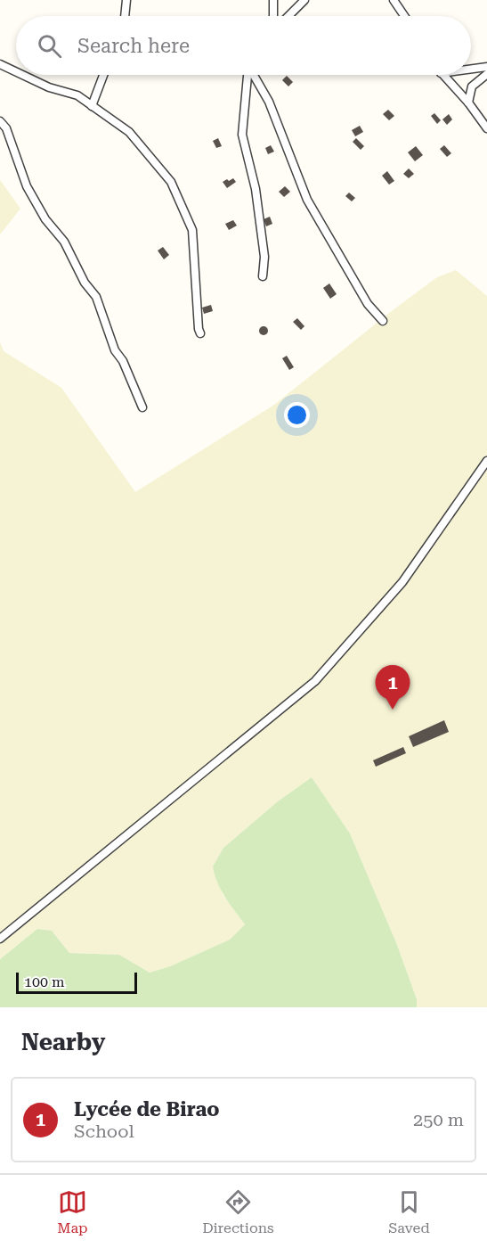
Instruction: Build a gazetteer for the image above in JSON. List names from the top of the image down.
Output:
{
  "scale_bar": "100 m",
  "page": {
    "search": "Search here",
    "pins": "1",
    "scale": "100 m",
    "heading": "Nearby",
    "list": [
      {
        "mark": "1",
        "name": "Lycée de Birao",
        "note": "School",
        "value": "250 m"
      }
    ],
    "nav": ["Map", "Directions", "Saved"]
  }
}
